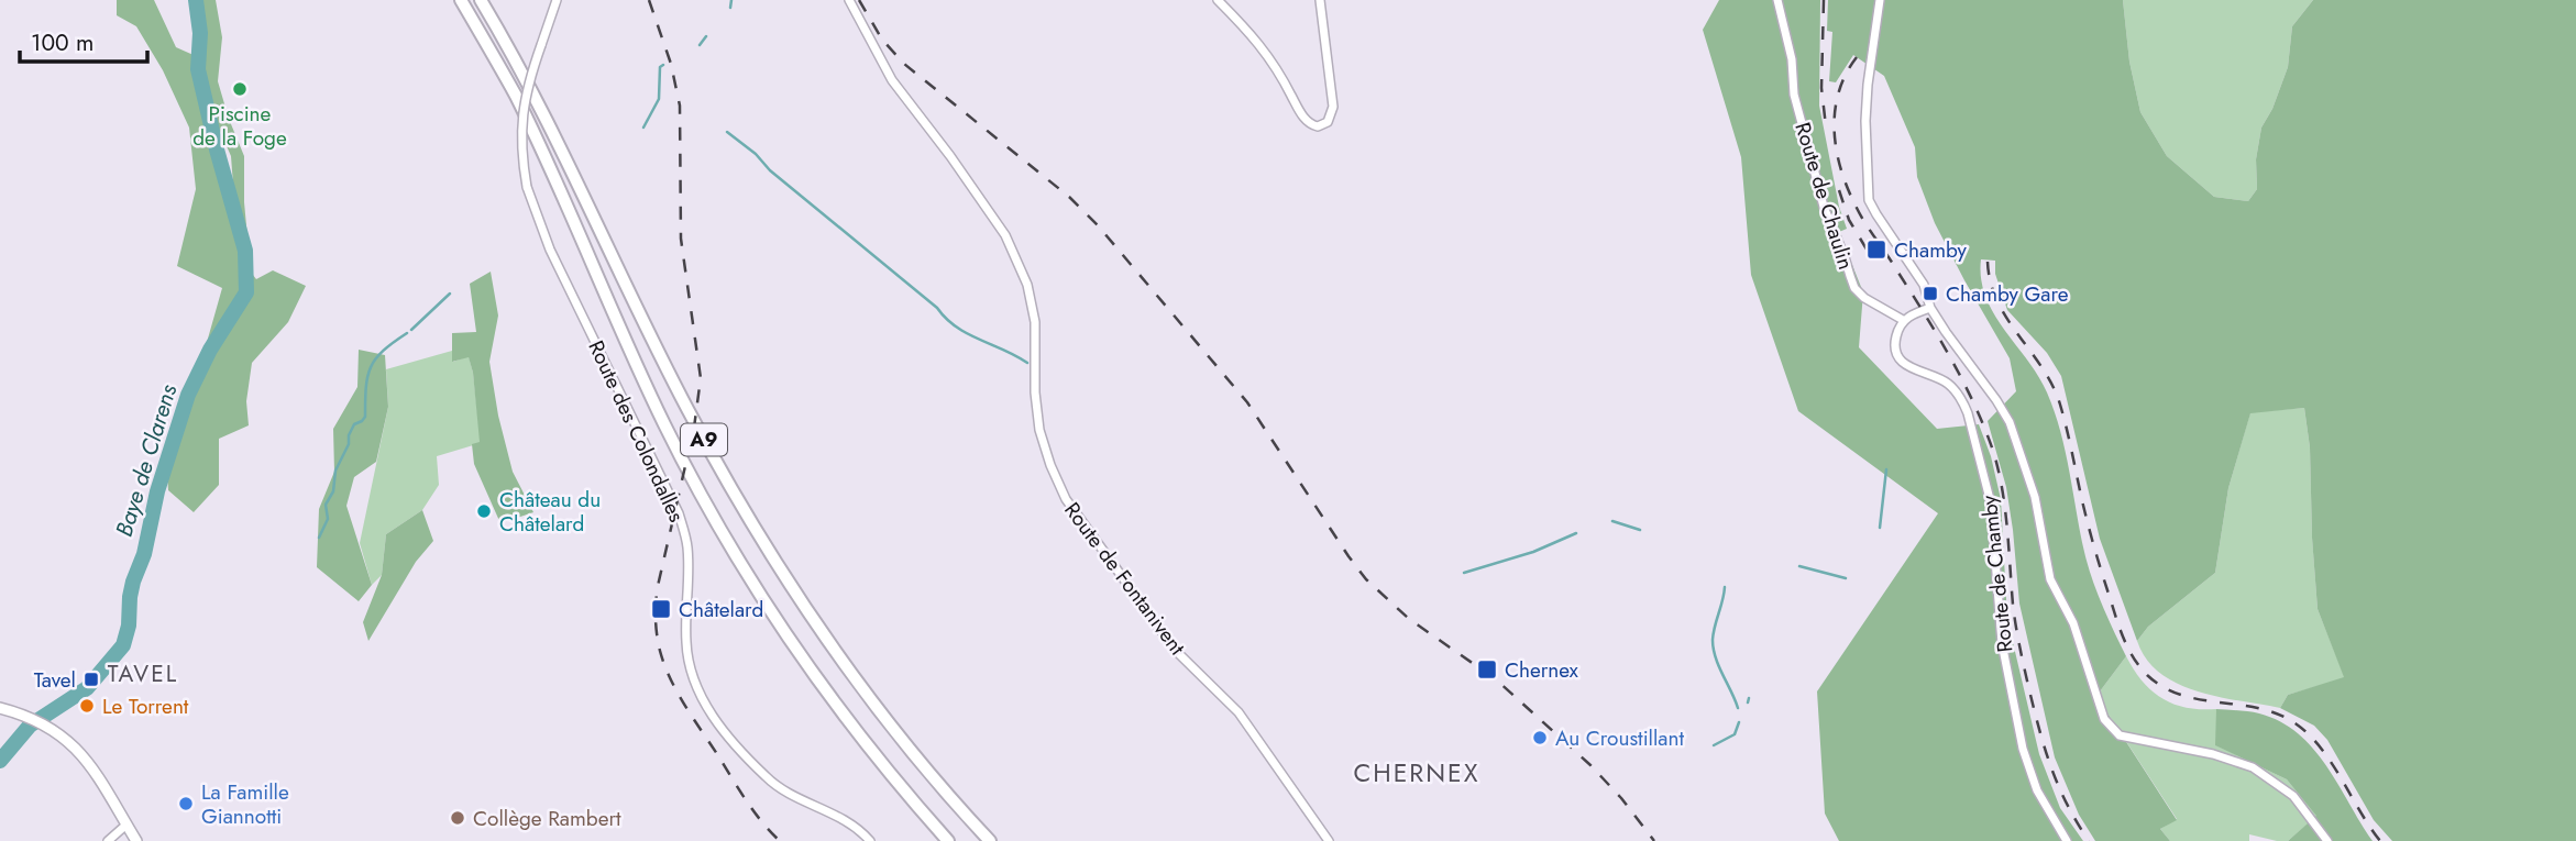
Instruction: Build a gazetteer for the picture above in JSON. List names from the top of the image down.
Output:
{
  "streets": {
    "highway": ["A9"],
    "street": [
      "Route de Chaulin",
      "Route des Colondalles",
      "Route de Chamby",
      "Route de Fontanivent"
    ]
  },
  "crossings": [
    ["Route de Chaulin", "Route de Chamby"]
  ],
  "districts": ["TAVEL", "CHERNEX"],
  "water": ["Baye de Clarens"],
  "places": {
    "other": [
      "Piscine de la Foge",
      "Château du Châtelard",
      "Le Torrent",
      "Au Croustillant",
      "La Famille Giannotti",
      "Collège Rambert"
    ],
    "transit": [
      "Chamby",
      "Chamby Gare",
      "Châtelard",
      "Chernex",
      "Tavel"
    ]
  },
  "scale_bar": "100 m"
}
